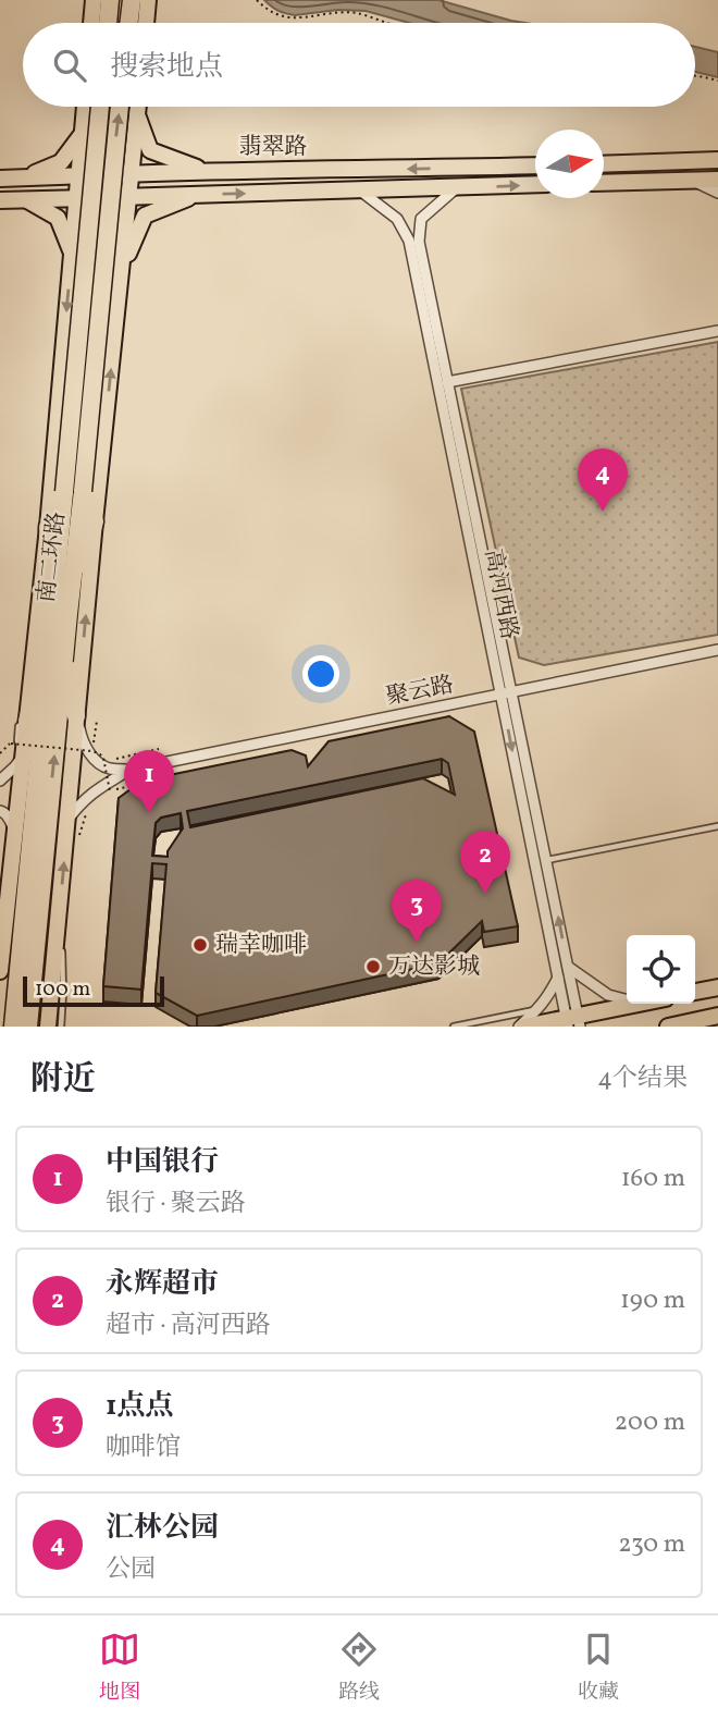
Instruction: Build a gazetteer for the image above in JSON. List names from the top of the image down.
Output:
{
  "streets": {
    "highway": ["南二环路"],
    "main road": ["翡翠路"],
    "street": ["高河西路", "聚云路"]
  },
  "crossings": [
    ["翡翠路", "高河西路"],
    ["高河西路", "聚云路"]
  ],
  "places": ["瑞幸咖啡", "万达影城"],
  "scale_bar": "100 m",
  "north": "right",
  "page": {
    "search": "搜索地点",
    "pins": [
      "4",
      "1",
      "2",
      "3"
    ],
    "scale": "100 m",
    "heading": ["附近", "4个结果"],
    "list": [
      {
        "mark": "1",
        "name": "中国银行",
        "note": "银行 · 聚云路",
        "value": "160 m"
      },
      {
        "mark": "2",
        "name": "永辉超市",
        "note": "超市 · 高河西路",
        "value": "190 m"
      },
      {
        "mark": "3",
        "name": "1点点",
        "note": "咖啡馆",
        "value": "200 m"
      },
      {
        "mark": "4",
        "name": "汇林公园",
        "note": "公园",
        "value": "230 m"
      }
    ],
    "nav": ["地图", "路线", "收藏"]
  }
}
